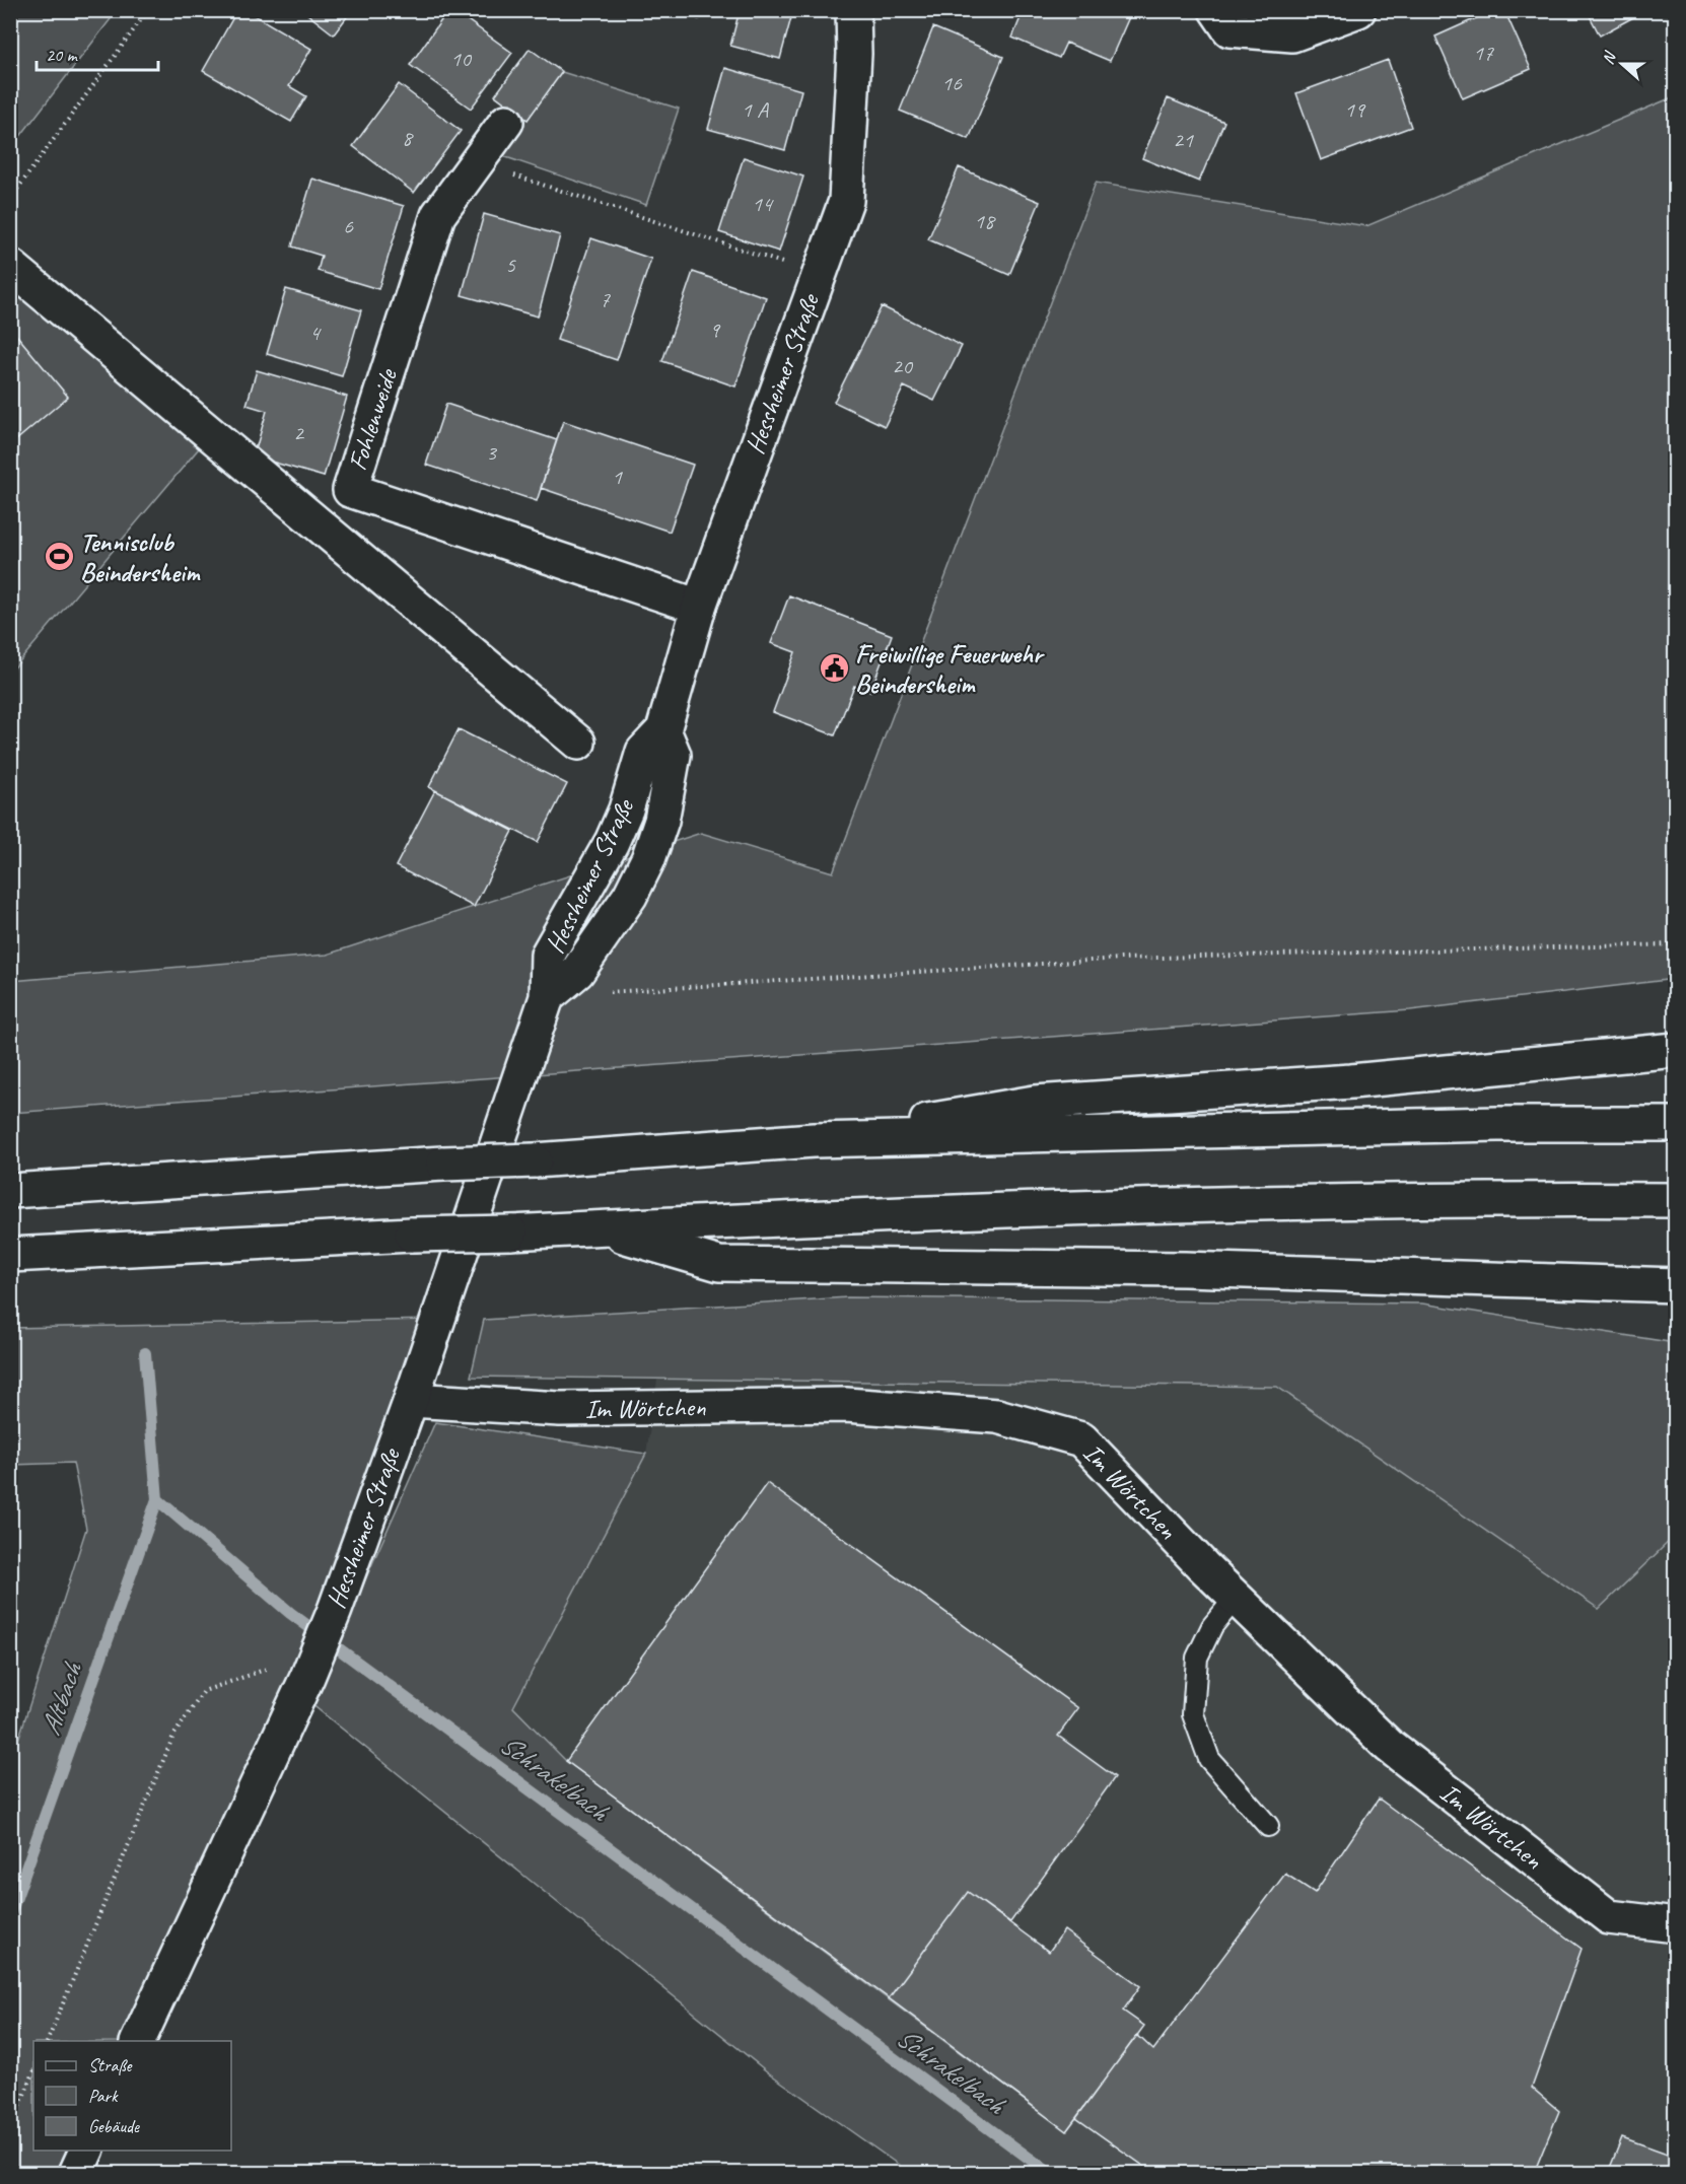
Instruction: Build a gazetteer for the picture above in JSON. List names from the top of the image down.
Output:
{
  "streets": {
    "main road": ["Hessheimer Straße", "Fohlenweide", "Im Wörtchen"]
  },
  "crossings": [
    ["Hessheimer Straße", "Fohlenweide"],
    ["Hessheimer Straße", "Im Wörtchen"]
  ],
  "water": ["Altbach", "Schrakelbach"],
  "places": {
    "sports": ["Tennisclub Beindersheim"],
    "public building": ["Freiwillige Feuerwehr Beindersheim"]
  },
  "house_numbers": [
    "17",
    "10",
    "16",
    "1 A",
    "19",
    "8",
    "21",
    "14",
    "18",
    "6",
    "5",
    "7",
    "9",
    "4",
    "20",
    "2",
    "3",
    "1"
  ],
  "legend": ["Straße", "Park", "Gebäude"],
  "scale_bar": "20 m",
  "north": "left"
}
